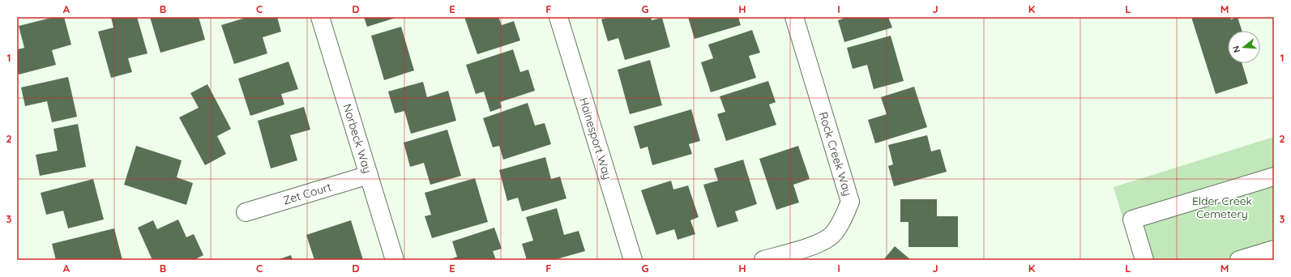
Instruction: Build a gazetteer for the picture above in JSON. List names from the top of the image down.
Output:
{
  "streets": {
    "street": [
      "Norbeck Way",
      "Hainesport Way",
      "Rock Creek Way",
      "Zet Court"
    ]
  },
  "crossings": [
    ["Norbeck Way", "Zet Court"]
  ],
  "parks": ["Elder Creek Cemetery"],
  "north": "left",
  "grid": {
    "columns": [
      "A",
      "B",
      "C",
      "D",
      "E",
      "F",
      "G",
      "H",
      "I",
      "J",
      "K",
      "L",
      "M"
    ],
    "rows": ["1", "2", "3"]
  }
}
